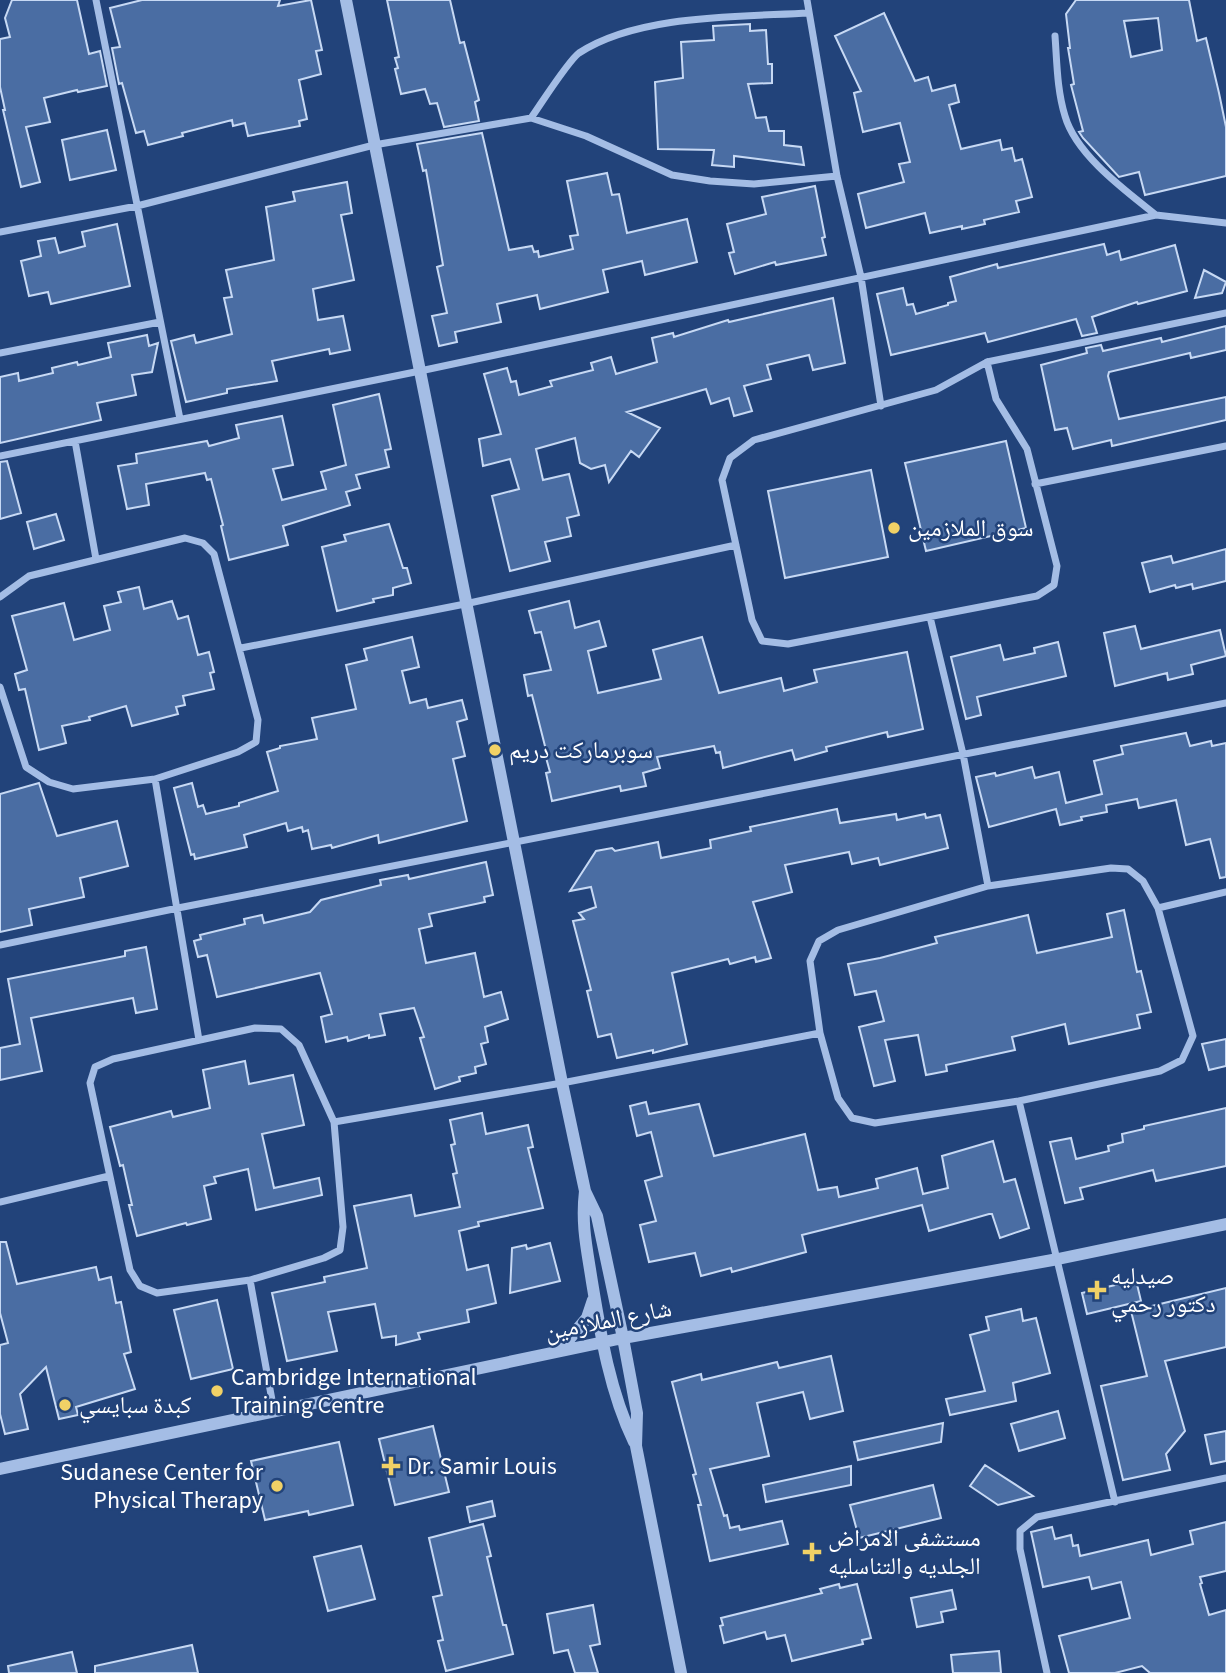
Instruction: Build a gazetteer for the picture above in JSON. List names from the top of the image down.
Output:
{
  "streets": {
    "street": ["شارع الملازمين"]
  },
  "places": {
    "other": [
      "سوق الملازمين",
      "سوبرماركت دريم",
      "Cambridge International Training Centre",
      "كبدة سبايسي",
      "Sudanese Center for Physical Therapy"
    ],
    "health": ["صيدليه دكتور رحمي", "Dr. Samir Louis", "مستشفى الامراض الجلديه والتناسليه"]
  }
}
